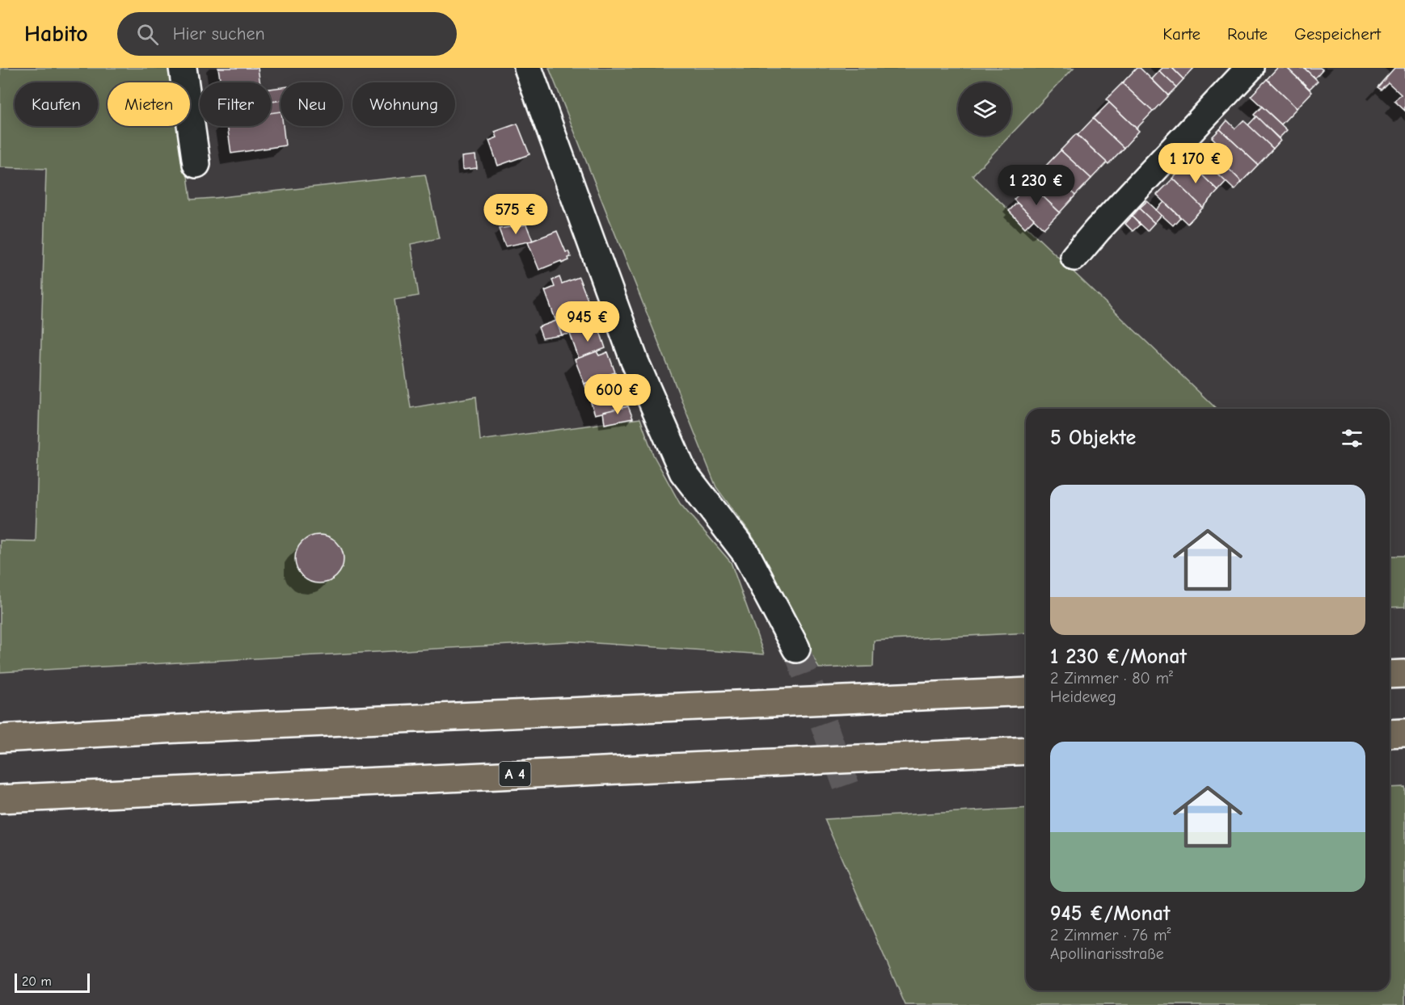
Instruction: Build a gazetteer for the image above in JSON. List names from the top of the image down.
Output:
{
  "streets": {
    "highway": ["A 4"]
  },
  "scale_bar": "20 m",
  "page": {
    "header": "Habito",
    "search": "Hier suchen",
    "nav": ["Karte", "Route", "Gespeichert"],
    "chip": [
      "Kaufen",
      "Mieten",
      "Filter",
      "Neu",
      "Wohnung"
    ],
    "price": [
      "1 170 €",
      "1 230 €",
      "575 €",
      "945 €",
      "600 €"
    ],
    "heading": "5 Objekte",
    "list": [
      {
        "name": "1 230 €/Monat",
        "note": "2 Zimmer · 80 m² · Heideweg"
      },
      {
        "name": "945 €/Monat",
        "note": "2 Zimmer · 76 m² · Apollinarisstraße"
      }
    ],
    "scale": "20 m"
  }
}
